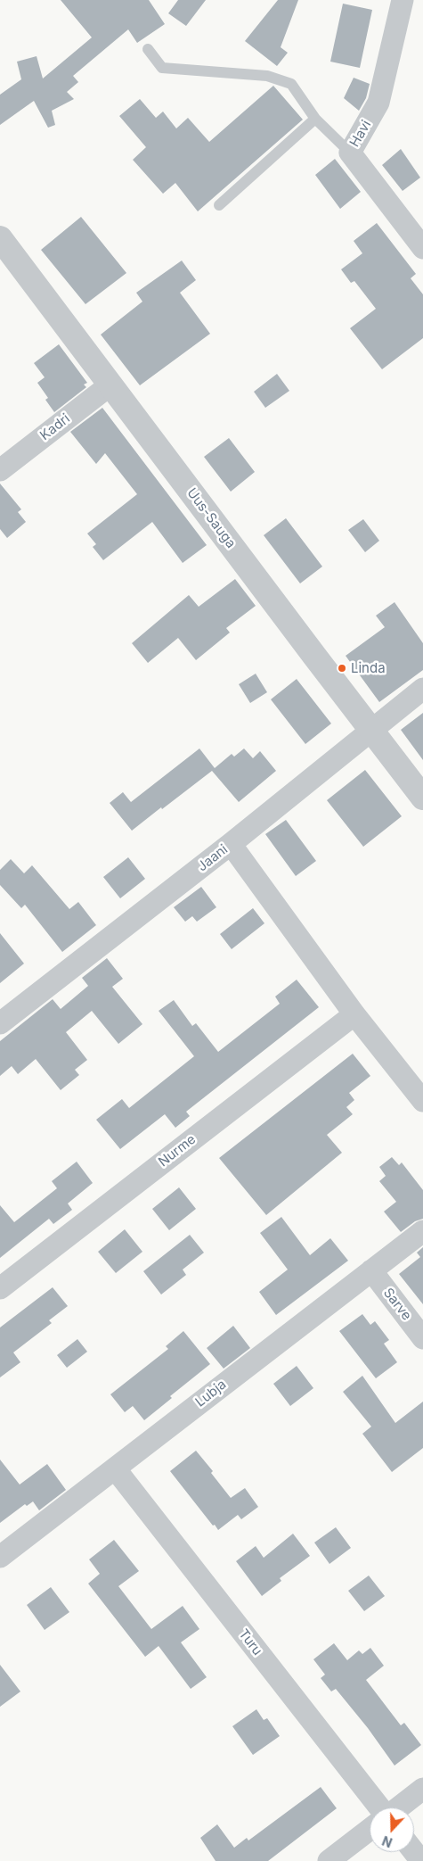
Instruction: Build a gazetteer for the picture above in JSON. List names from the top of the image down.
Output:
{
  "streets": {
    "street": [
      "Havi",
      "Kadri",
      "Uus-Sauga",
      "Jaani",
      "Nurme",
      "Sarve",
      "Lubja",
      "Turu"
    ]
  },
  "crossings": [
    ["Kadri", "Uus-Sauga"],
    ["Uus-Sauga", "Jaani"],
    ["Sarve", "Lubja"],
    ["Lubja", "Turu"]
  ],
  "places": ["Linda"],
  "north": "bottom"
}
